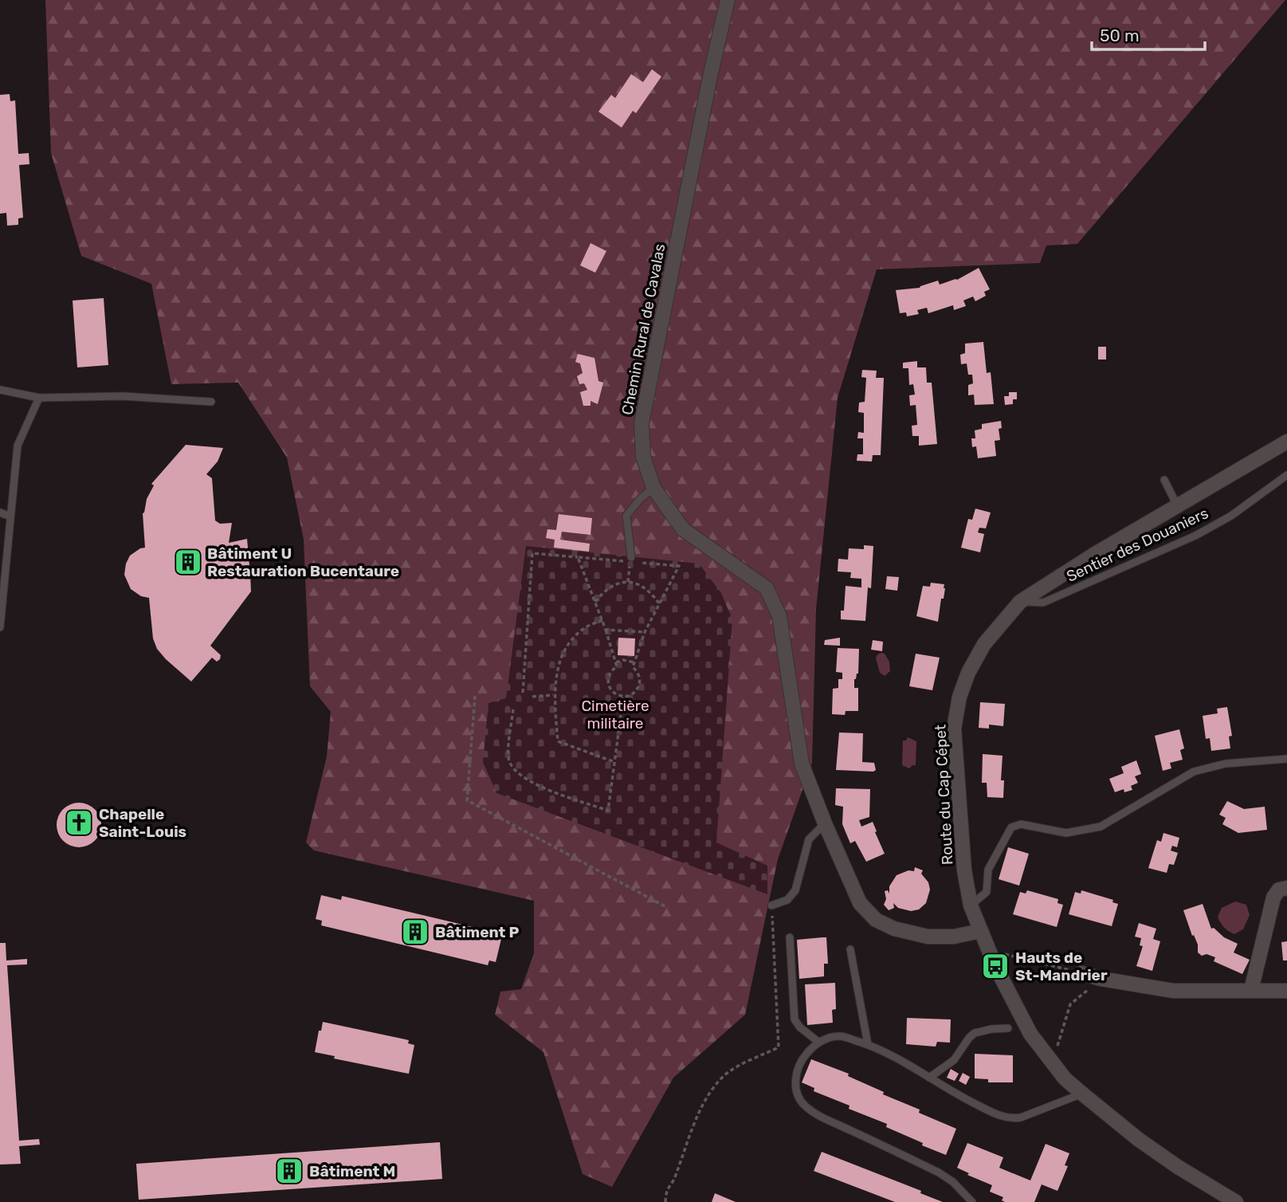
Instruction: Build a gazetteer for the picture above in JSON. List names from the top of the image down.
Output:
{
  "streets": {
    "street": ["Chemin Rural de Cavalas", "Route du Cap Cépet"],
    "lane": ["Sentier des Douaniers"]
  },
  "crossings": [
    ["Chemin Rural de Cavalas", "Route du Cap Cépet"],
    ["Sentier des Douaniers", "Route du Cap Cépet"]
  ],
  "parks": ["Cimetière militaire"],
  "places": {
    "building": ["Bâtiment U Restauration Bucentaure", "Bâtiment P", "Bâtiment M"],
    "church": ["Chapelle Saint-Louis"],
    "bus stop": ["Hauts de St-Mandrier"]
  },
  "scale_bar": "50 m"
}
